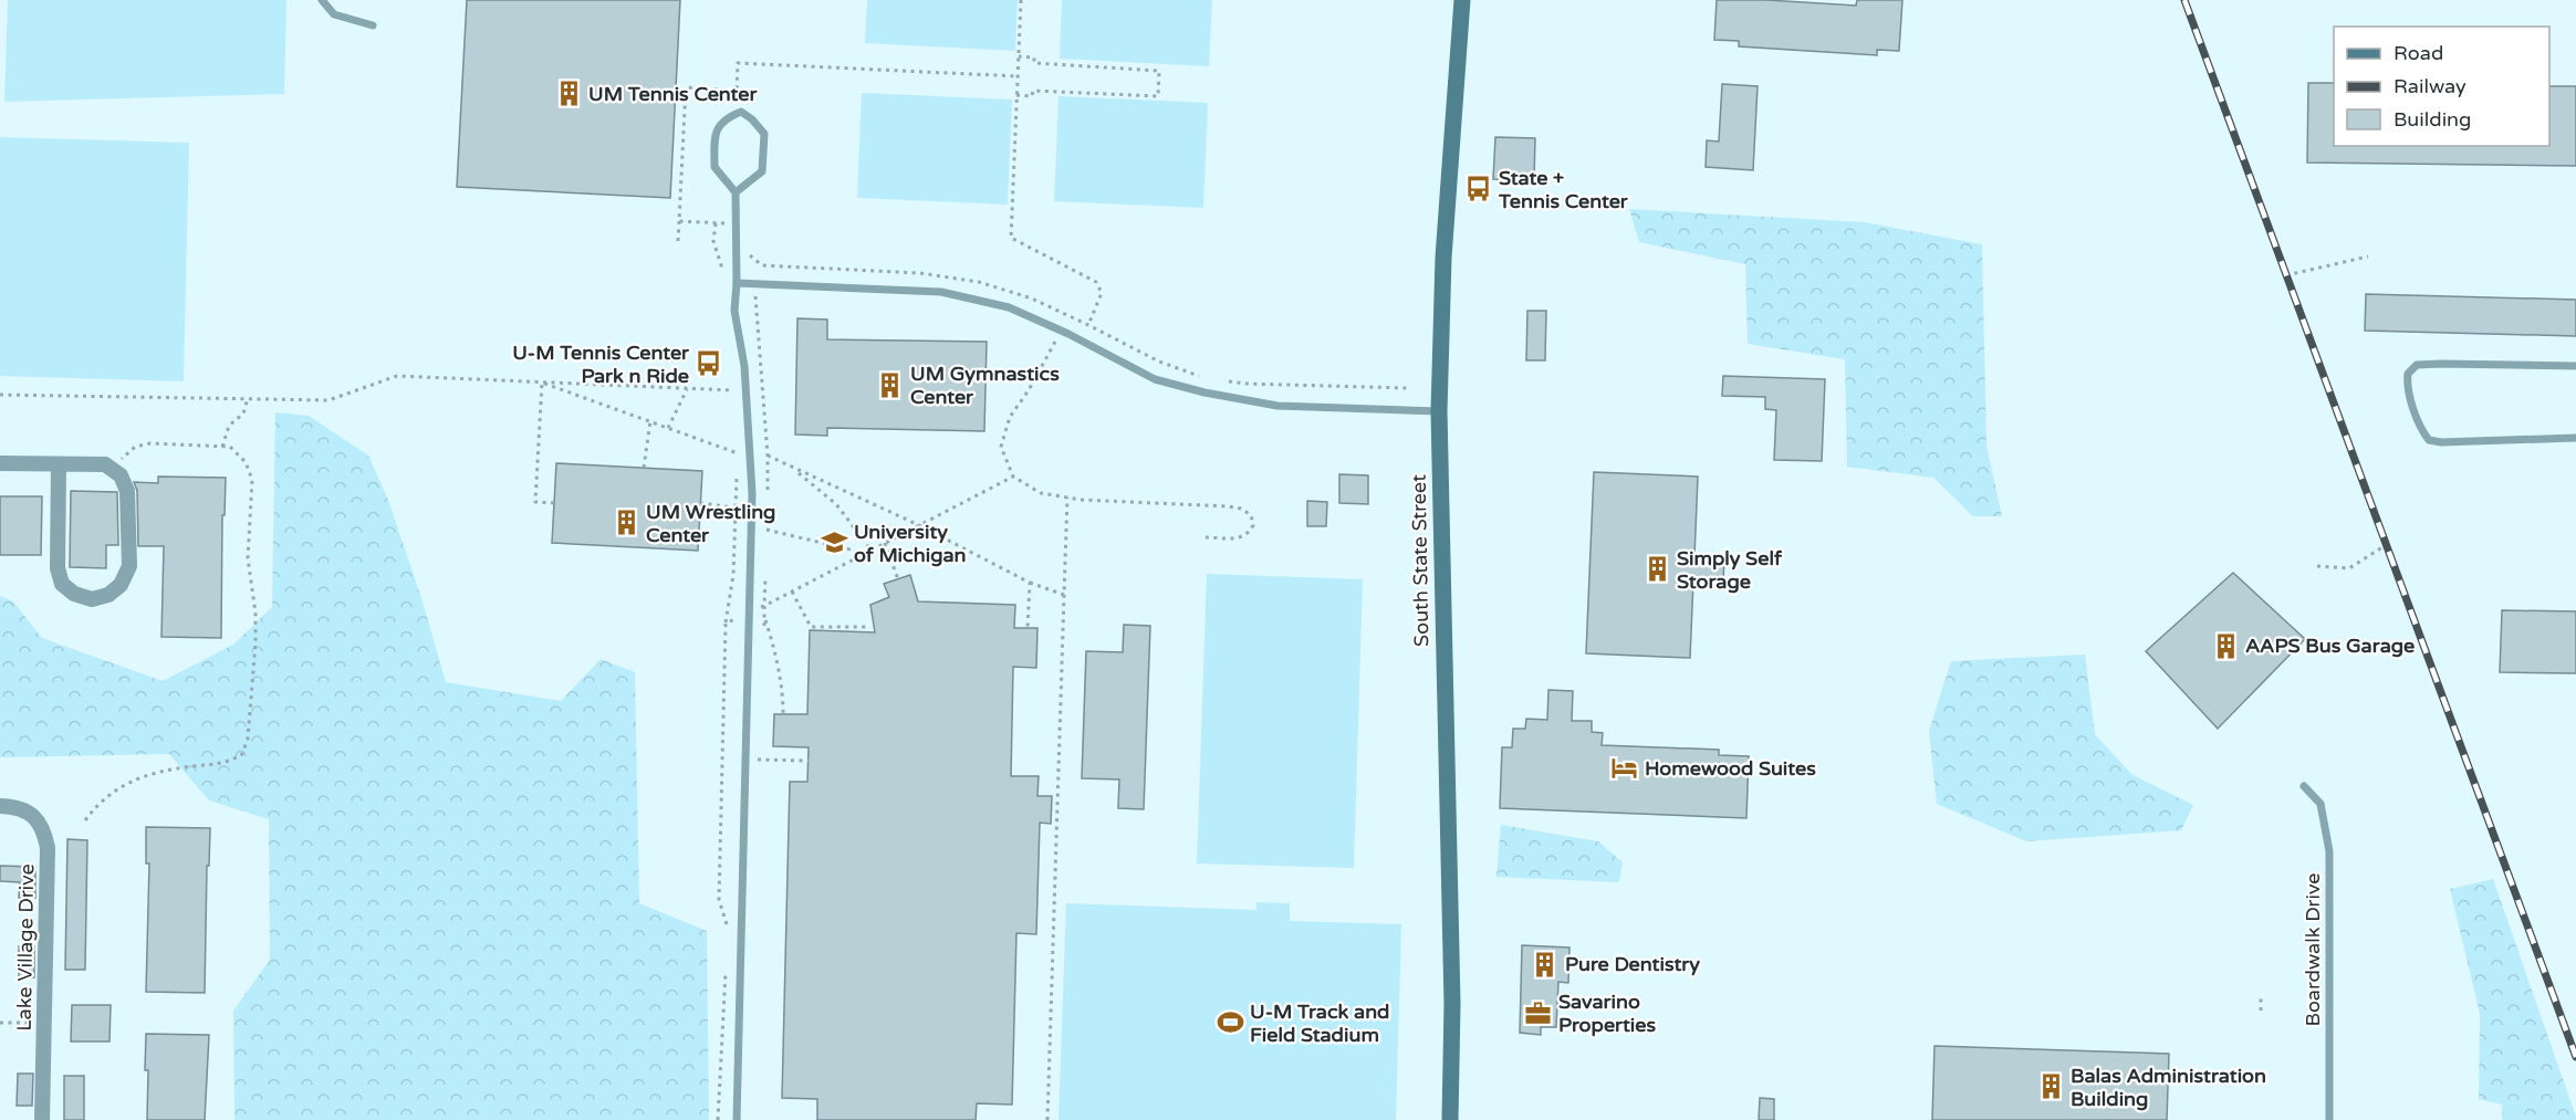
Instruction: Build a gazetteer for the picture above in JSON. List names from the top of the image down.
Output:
{
  "streets": {
    "main road": ["South State Street"],
    "street": ["Lake Village Drive"],
    "lane": ["Boardwalk Drive"]
  },
  "places": {
    "building": [
      "UM Tennis Center",
      "UM Gymnastics Center",
      "UM Wrestling Center",
      "Simply Self Storage",
      "AAPS Bus Garage",
      "Pure Dentistry",
      "Balas Administration Building"
    ],
    "bus stop": ["State + Tennis Center", "U-M Tennis Center Park n Ride"],
    "school or university": ["University of Michigan"],
    "hotel": ["Homewood Suites"],
    "office": ["Savarino Properties"],
    "sports": ["U-M Track and Field Stadium"]
  },
  "legend": ["Road", "Railway", "Building"]
}
